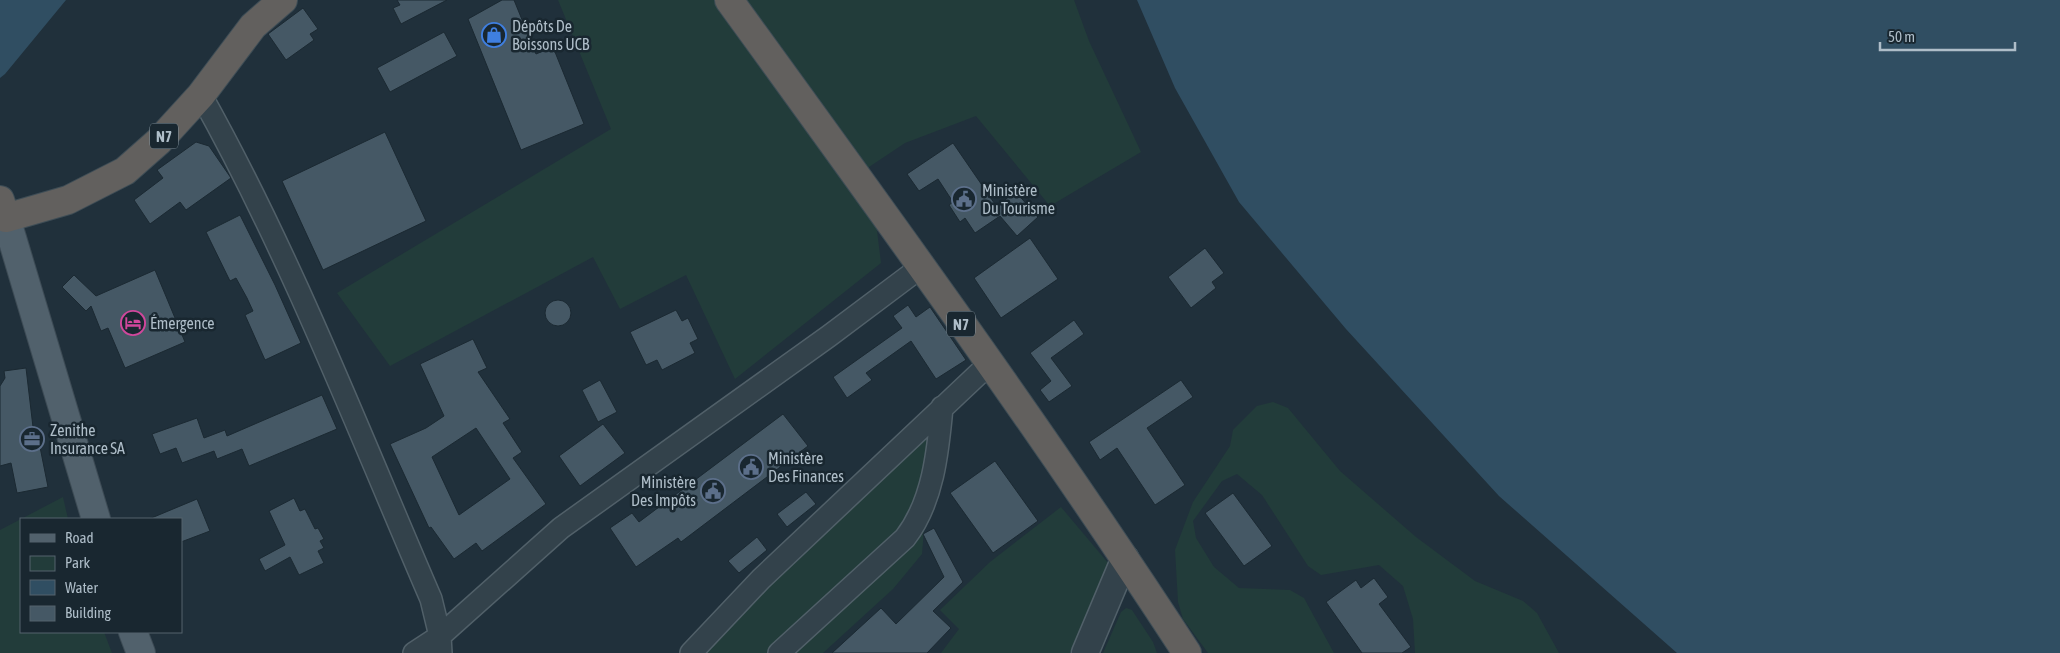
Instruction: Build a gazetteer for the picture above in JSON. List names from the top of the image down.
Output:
{
  "streets": {
    "highway": ["N7"]
  },
  "places": {
    "shop": ["Dépôts De Boissons UCB"],
    "public building": ["Ministère Du Tourisme", "Ministère Des Finances", "Ministère Des Impôts"],
    "hotel": ["Émergence"],
    "office": ["Zenithe Insurance SA"]
  },
  "legend": [
    "Road",
    "Park",
    "Water",
    "Building"
  ],
  "scale_bar": "50 m"
}
